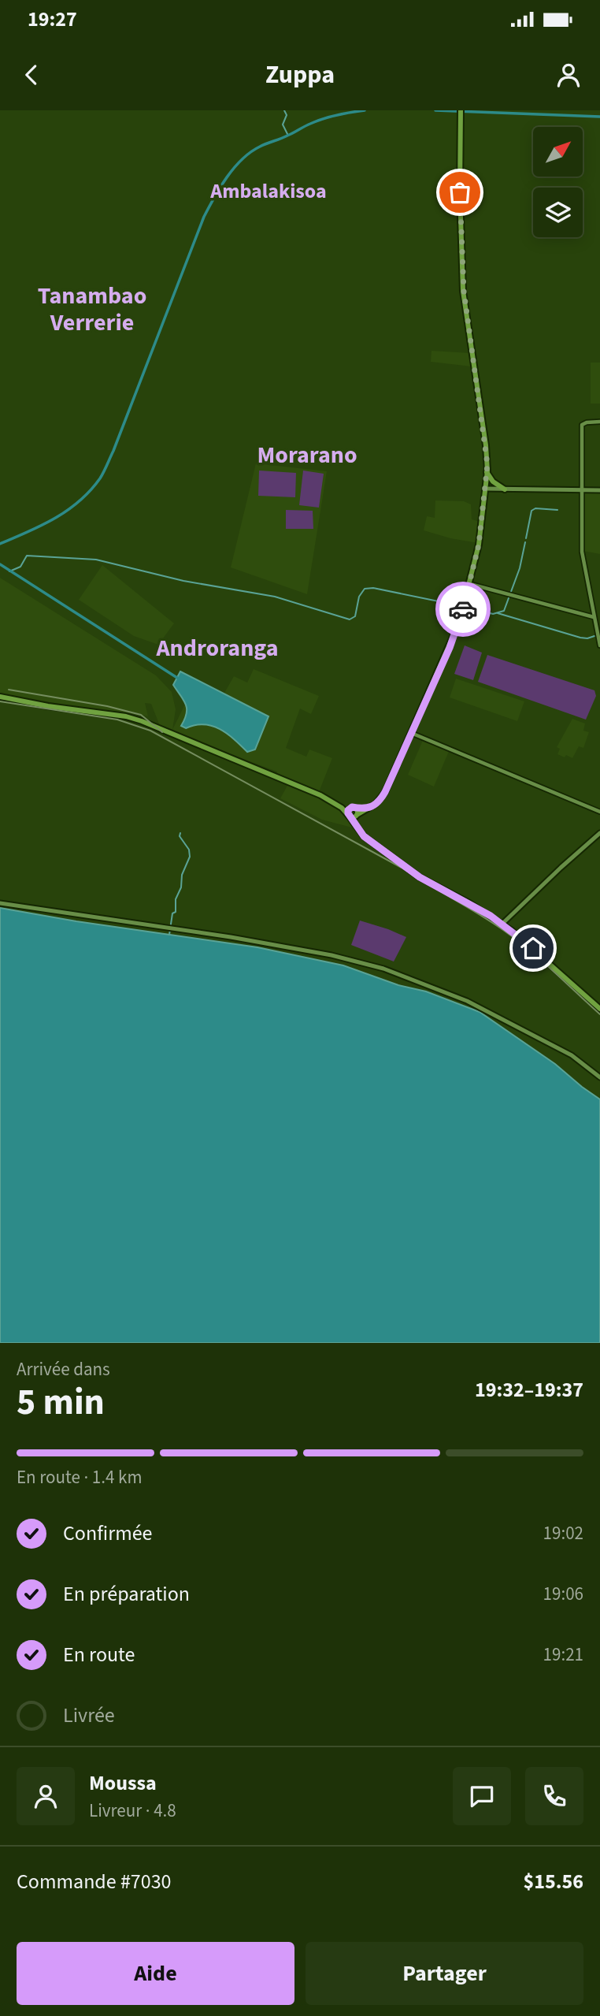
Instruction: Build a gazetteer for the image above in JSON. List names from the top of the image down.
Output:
{
  "districts": [
    "Ambalakisoa",
    "Tanambao Verrerie",
    "Morarano",
    "Androranga"
  ],
  "north": "top right",
  "page": {
    "status": "19:27",
    "header": "Zuppa",
    "heading": ["5 min", "Arrivée dans", "19:32–19:37"],
    "panel": [
      "Moussa",
      "Livreur · 4.8",
      "Commande #7030",
      "$15.56"
    ],
    "bar": "En route · 1.4 km",
    "list": [
      ["Confirmée", "19:02"],
      ["En préparation", "19:06"],
      ["En route", "19:21"],
      "Livrée"
    ],
    "buttons": ["Aide", "Partager"]
  }
}
